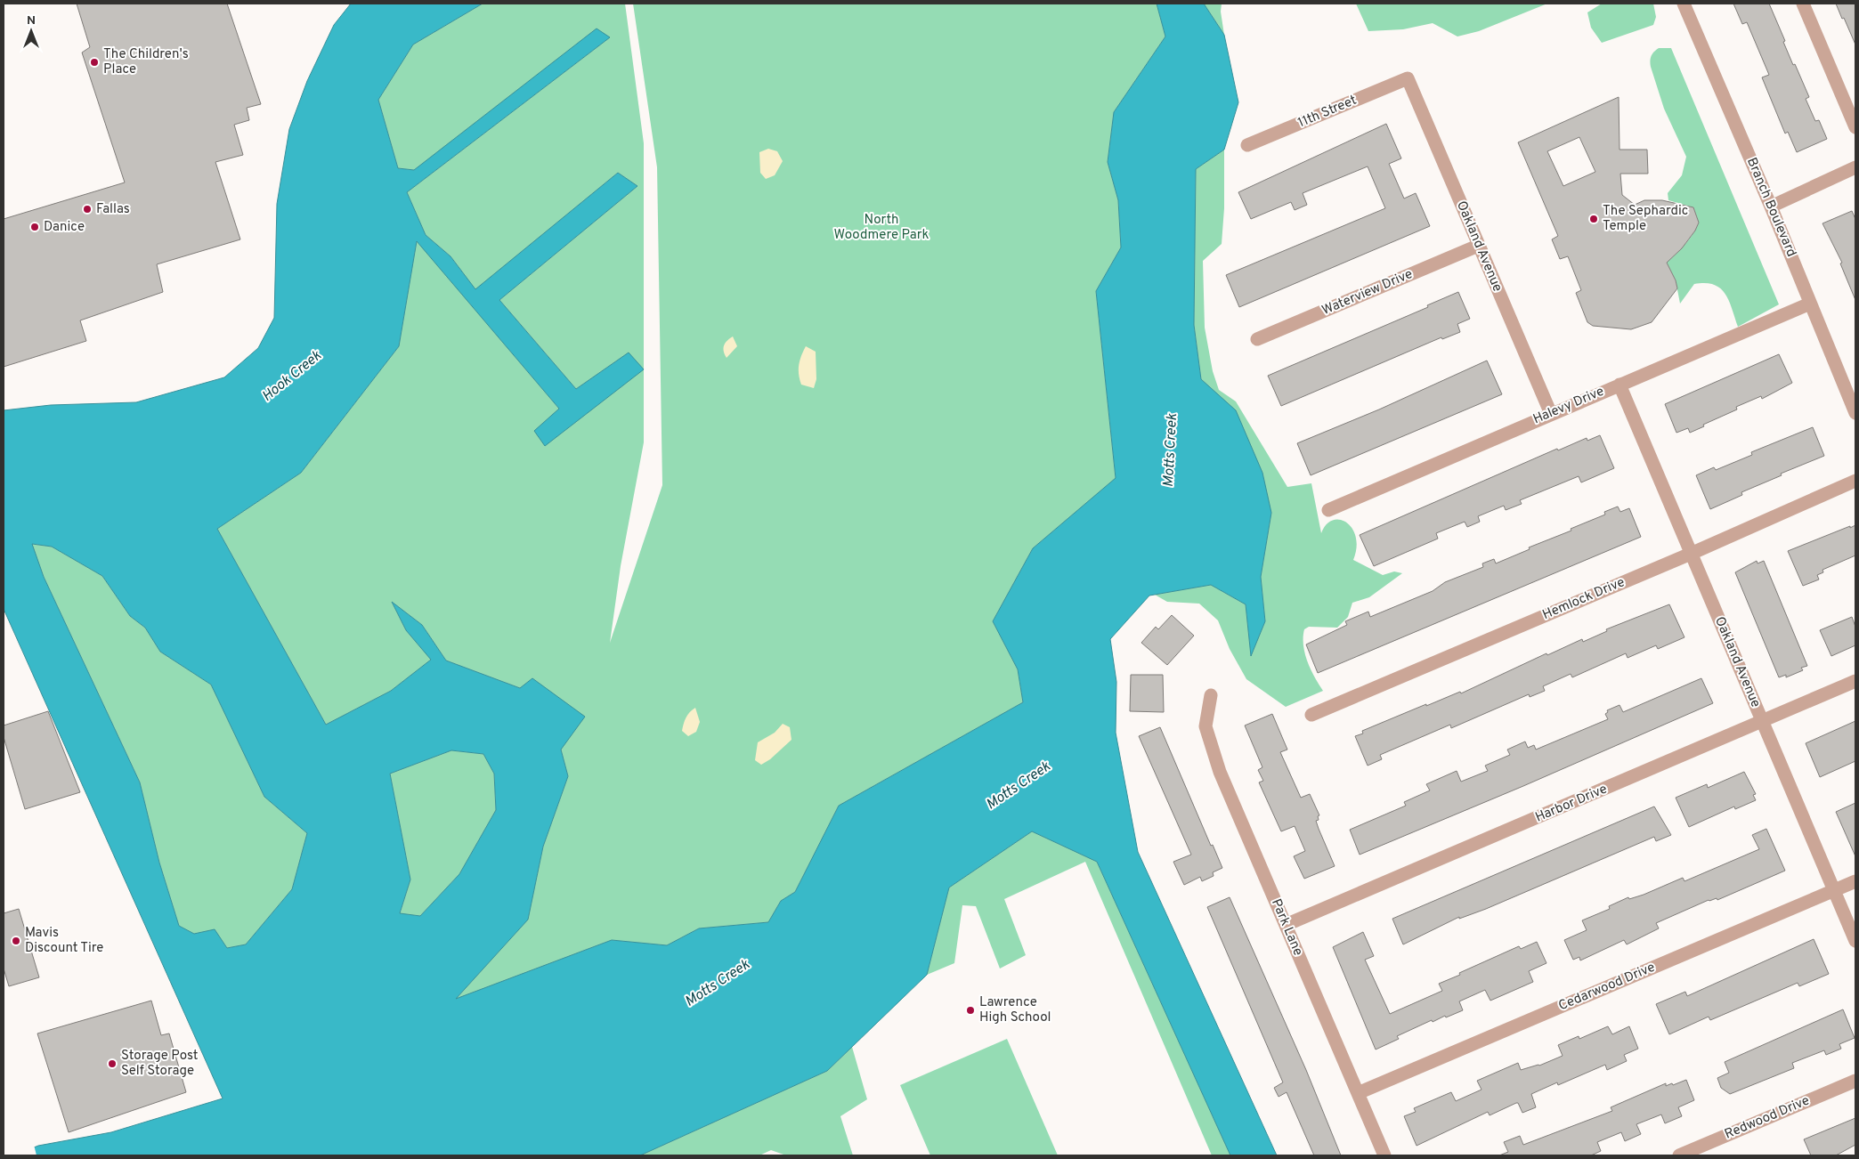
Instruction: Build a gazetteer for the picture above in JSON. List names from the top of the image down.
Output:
{
  "streets": {
    "street": [
      "11th Street",
      "Branch Boulevard",
      "Oakland Avenue",
      "Waterview Drive",
      "Halevy Drive",
      "Hemlock Drive",
      "Harbor Drive",
      "Park Lane",
      "Cedarwood Drive",
      "Redwood Drive"
    ]
  },
  "crossings": [
    ["11th Street", "Oakland Avenue"],
    ["Branch Boulevard", "Halevy Drive"],
    ["Oakland Avenue", "Waterview Drive"],
    ["Oakland Avenue", "Halevy Drive"],
    ["Oakland Avenue", "Hemlock Drive"],
    ["Oakland Avenue", "Harbor Drive"],
    ["Oakland Avenue", "Cedarwood Drive"],
    ["Harbor Drive", "Park Lane"],
    ["Park Lane", "Cedarwood Drive"]
  ],
  "water": ["Hook Creek", "Motts Creek"],
  "parks": ["North Woodmere Park"],
  "places": [
    "The Children's Place",
    "Fallas",
    "The Sephardic Temple",
    "Danice",
    "Mavis Discount Tire",
    "Lawrence High School",
    "Storage Post Self Storage"
  ],
  "north": "top"
}
